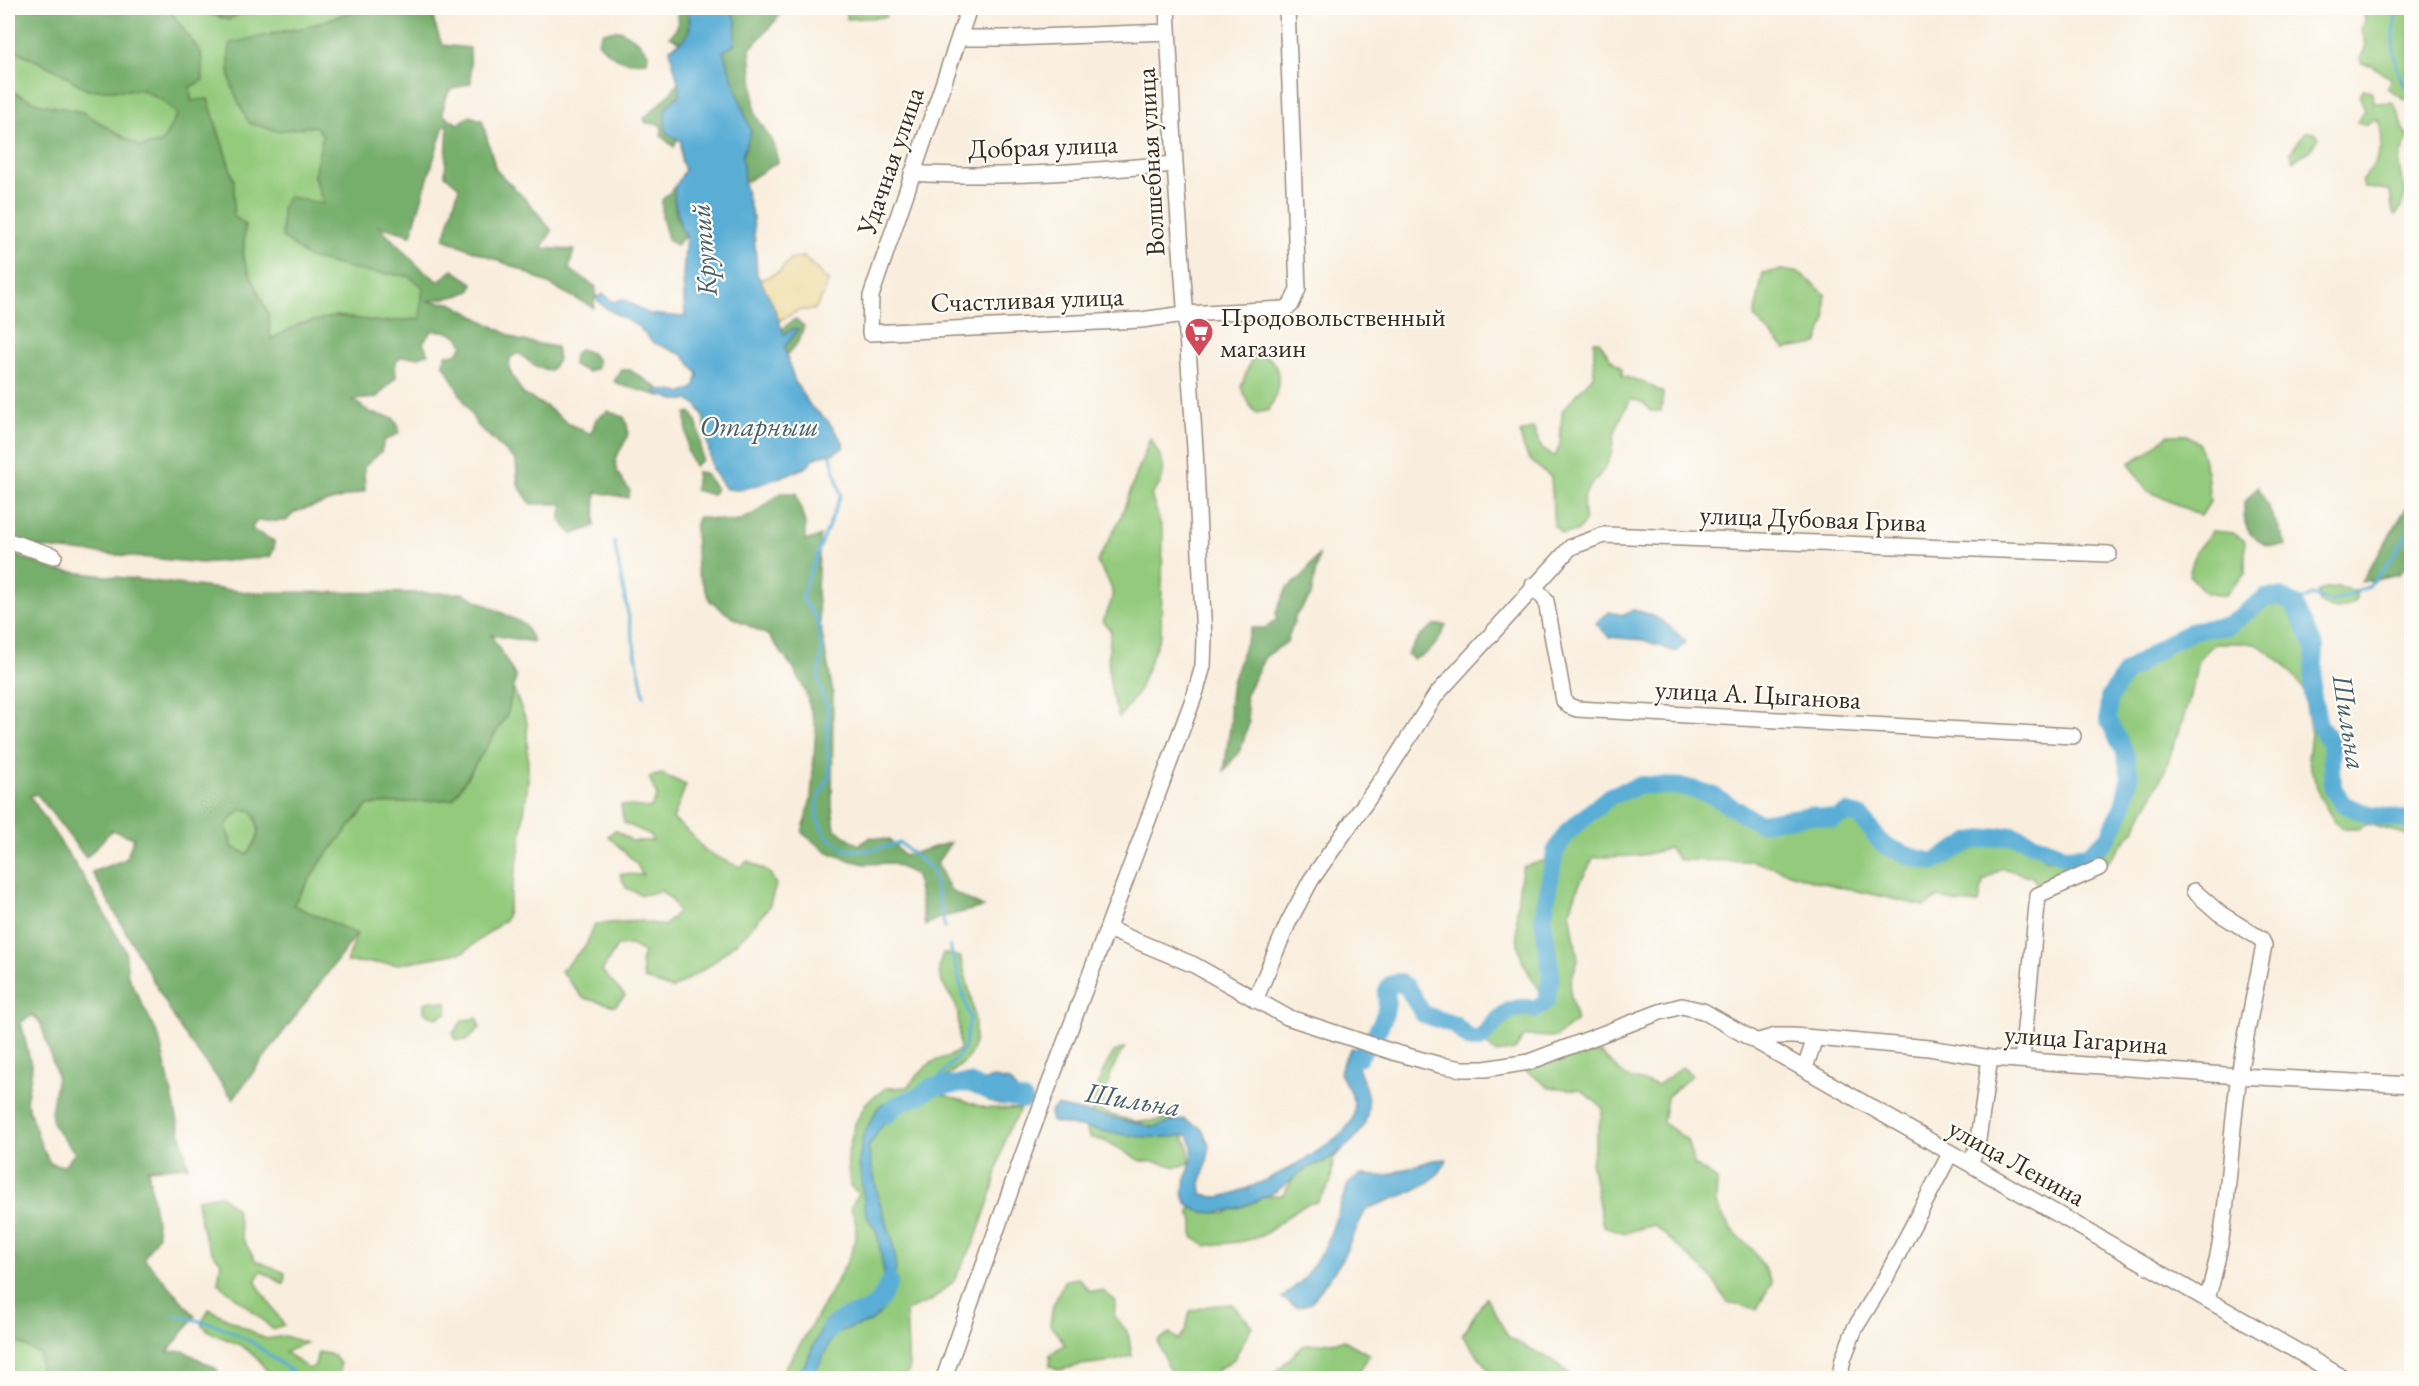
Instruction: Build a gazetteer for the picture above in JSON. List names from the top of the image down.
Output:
{
  "streets": {
    "street": [
      "Добрая улица",
      "Удачная улица",
      "Волшебная улица",
      "Счастливая улица",
      "улица Дубовая Грива",
      "улица А. Цыганова",
      "улица Гагарина",
      "улица Ленина"
    ]
  },
  "crossings": [
    ["Добрая улица", "Удачная улица"],
    ["Добрая улица", "Волшебная улица"],
    ["Удачная улица", "Счастливая улица"],
    ["Волшебная улица", "Счастливая улица"],
    ["Волшебная улица", "улица Ленина"],
    ["улица Дубовая Грива", "улица А. Цыганова"],
    ["улица Дубовая Грива", "улица Ленина"],
    ["улица Гагарина", "улица Ленина"]
  ],
  "water": ["Крутий", "Отарныш", "Шильна"],
  "places": {
    "supermarket": ["Продовольственный магазин"]
  }
}
